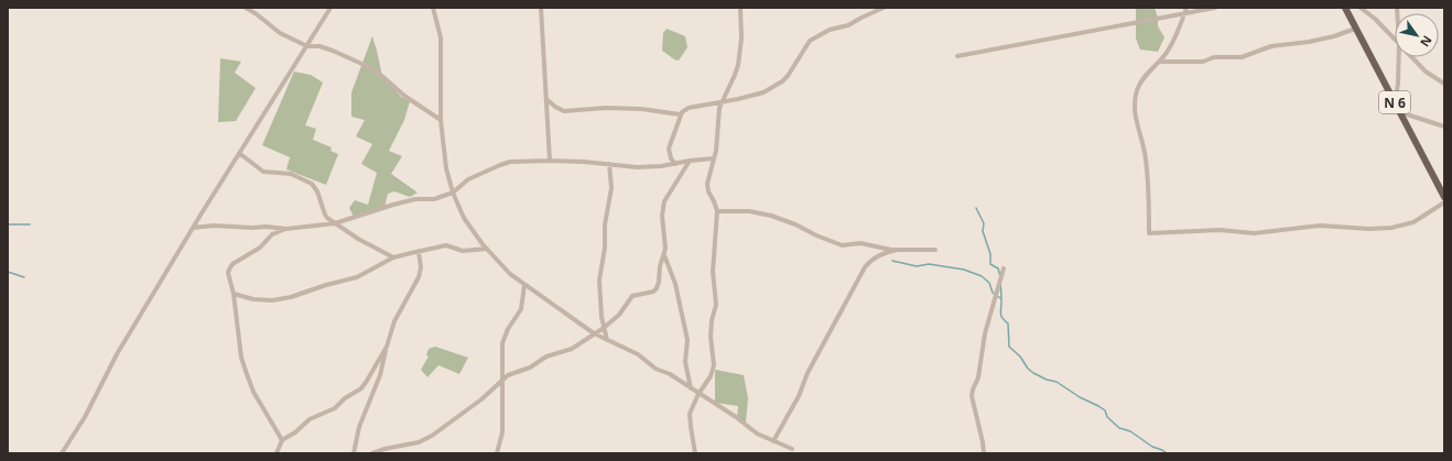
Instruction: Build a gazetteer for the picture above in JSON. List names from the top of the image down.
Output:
{
  "streets": {
    "main road": ["N 6"]
  },
  "north": "bottom right"
}
